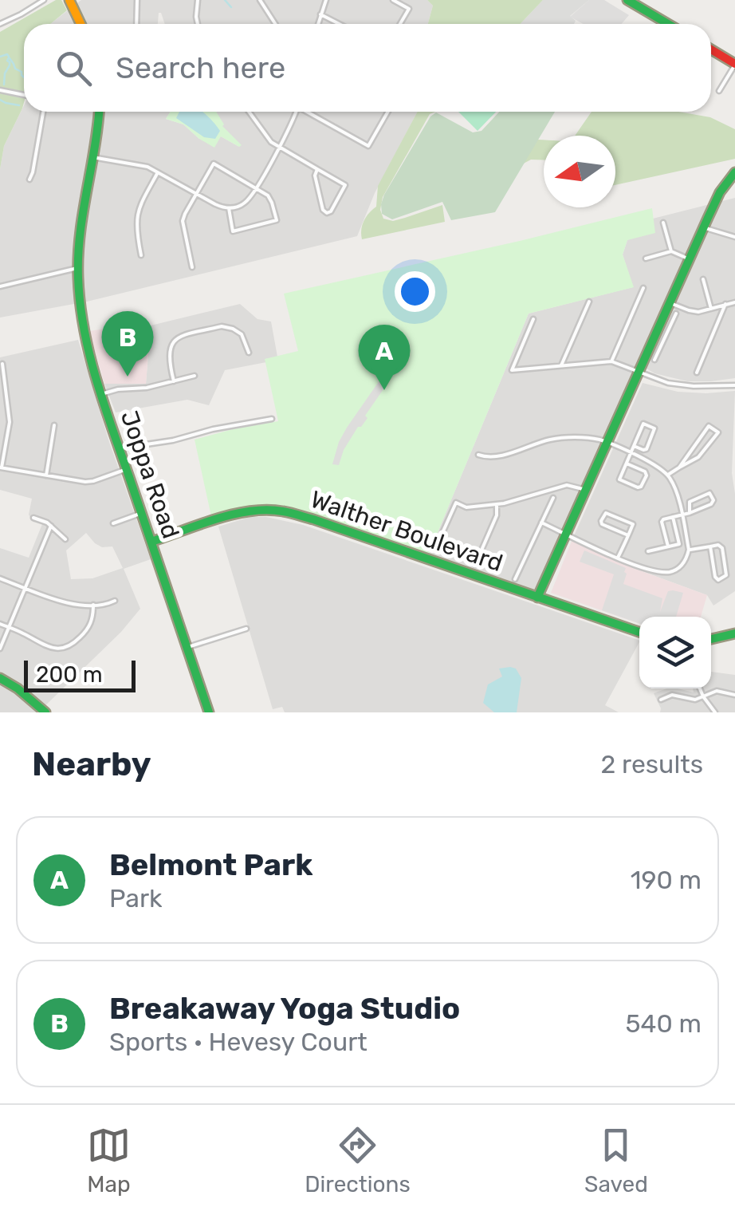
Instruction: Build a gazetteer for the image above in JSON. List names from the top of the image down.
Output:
{
  "streets": {
    "main road": ["Joppa Road", "Walther Boulevard"]
  },
  "crossings": [
    ["Joppa Road", "Walther Boulevard"]
  ],
  "scale_bar": "200 m",
  "north": "left",
  "page": {
    "search": "Search here",
    "pins": ["B", "A"],
    "scale": "200 m",
    "heading": ["Nearby", "2 results"],
    "list": [
      {
        "mark": "A",
        "name": "Belmont Park",
        "note": "Park",
        "value": "190 m"
      },
      {
        "mark": "B",
        "name": "Breakaway Yoga Studio",
        "note": "Sports · Hevesy Court",
        "value": "540 m"
      }
    ],
    "nav": ["Map", "Directions", "Saved"]
  }
}
